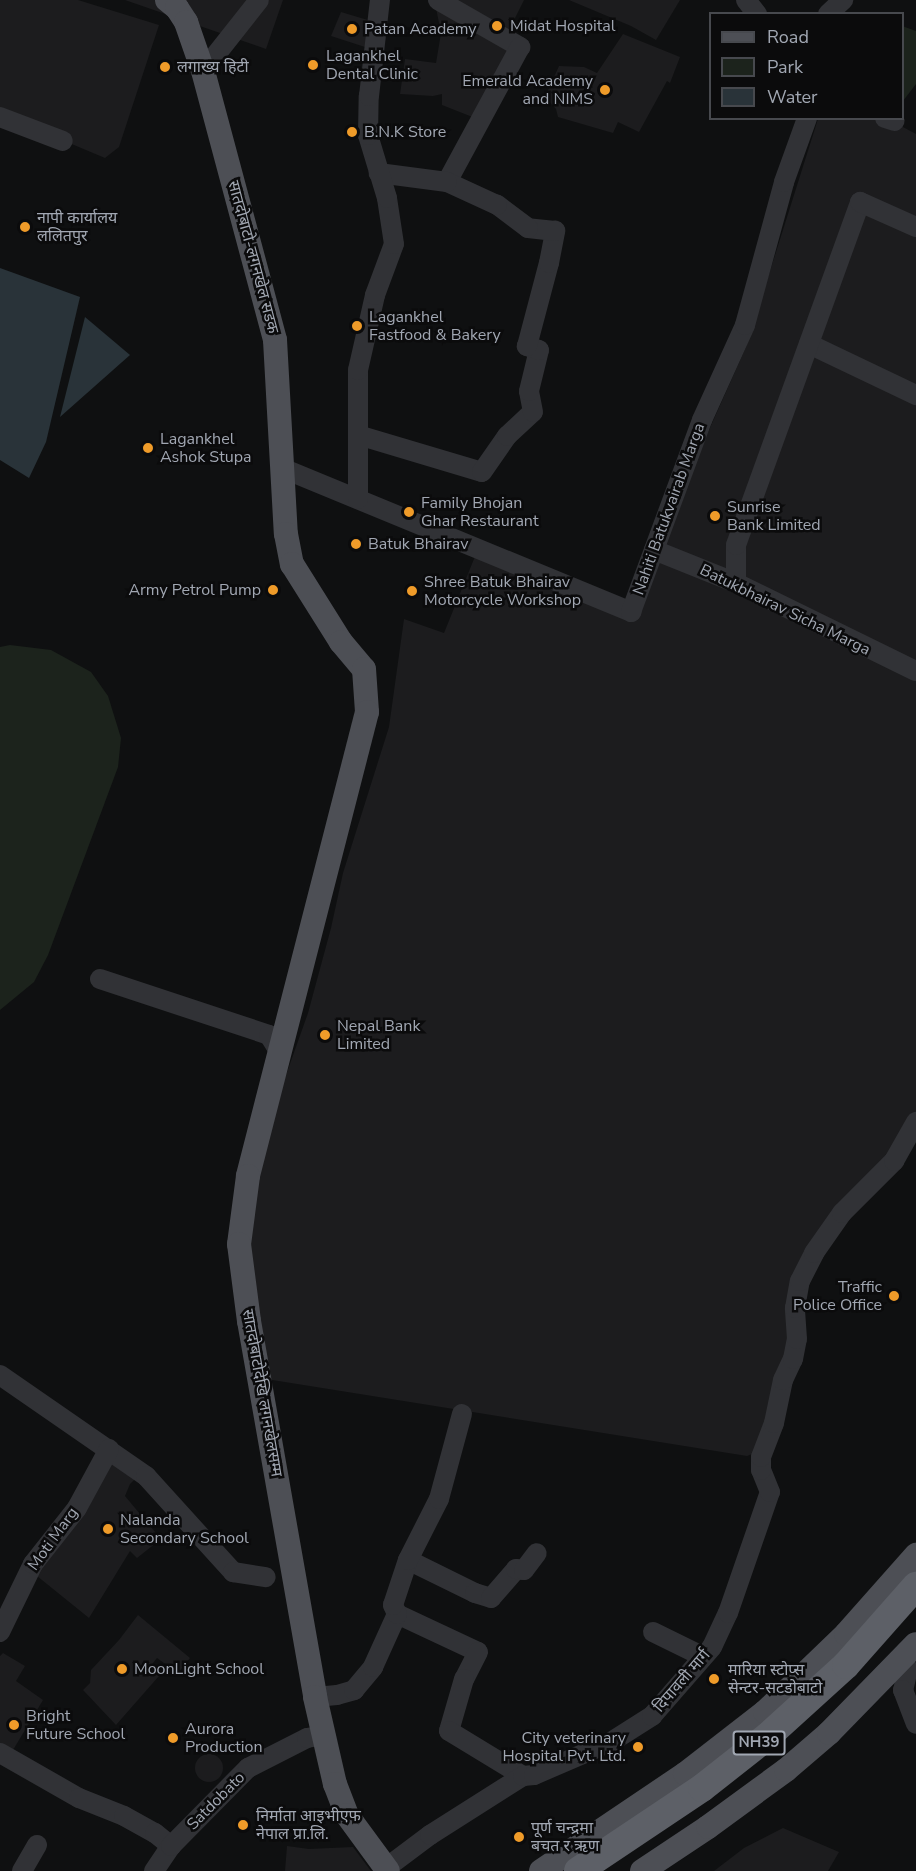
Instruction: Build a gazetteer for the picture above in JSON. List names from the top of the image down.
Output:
{
  "streets": {
    "highway": ["NH39"],
    "main road": ["सातदोबाटो-लगनखेल सडक", "सातदोबाटोदेखि लगनखेलसम्म"],
    "street": [
      "Nahiti Batukvairab Marga",
      "Batukbhairav Sicha Marga",
      "Moti Marg",
      "दिपावली मार्ग",
      "Satdobato"
    ]
  },
  "crossings": [
    ["सातदोबाटो-लगनखेल सडक", "Nahiti Batukvairab Marga"],
    ["सातदोबाटो-लगनखेल सडक", "सातदोबाटोदेखि लगनखेलसम्म"],
    ["Nahiti Batukvairab Marga", "Batukbhairav Sicha Marga"],
    ["सातदोबाटोदेखि लगनखेलसम्म", "Satdobato"]
  ],
  "places": [
    "Midat Hospital",
    "Patan Academy",
    "Lagankhel Dental Clinic",
    "लगाख्य हिटी",
    "Emerald Academy and NIMS",
    "B.N.K Store",
    "नापी कार्यालय ललितपुर",
    "Lagankhel Fastfood & Bakery",
    "Lagankhel Ashok Stupa",
    "Family Bhojan Ghar Restaurant",
    "Sunrise Bank Limited",
    "Batuk Bhairav",
    "Army Petrol Pump",
    "Shree Batuk Bhairav Motorcycle Workshop",
    "Nepal Bank Limited",
    "Traffic Police Office",
    "Nalanda Secondary School",
    "MoonLight School",
    "मारिया स्टोप्स सेन्टर-सटडोबाटो",
    "Bright Future School",
    "Aurora Production",
    "City veterinary Hospital Pvt. Ltd.",
    "निर्माता आइभीएफ नेपाल प्रा.लि.",
    "पूर्ण चन्द्रमा बचत र ऋण"
  ],
  "legend": ["Road", "Park", "Water"]
}
